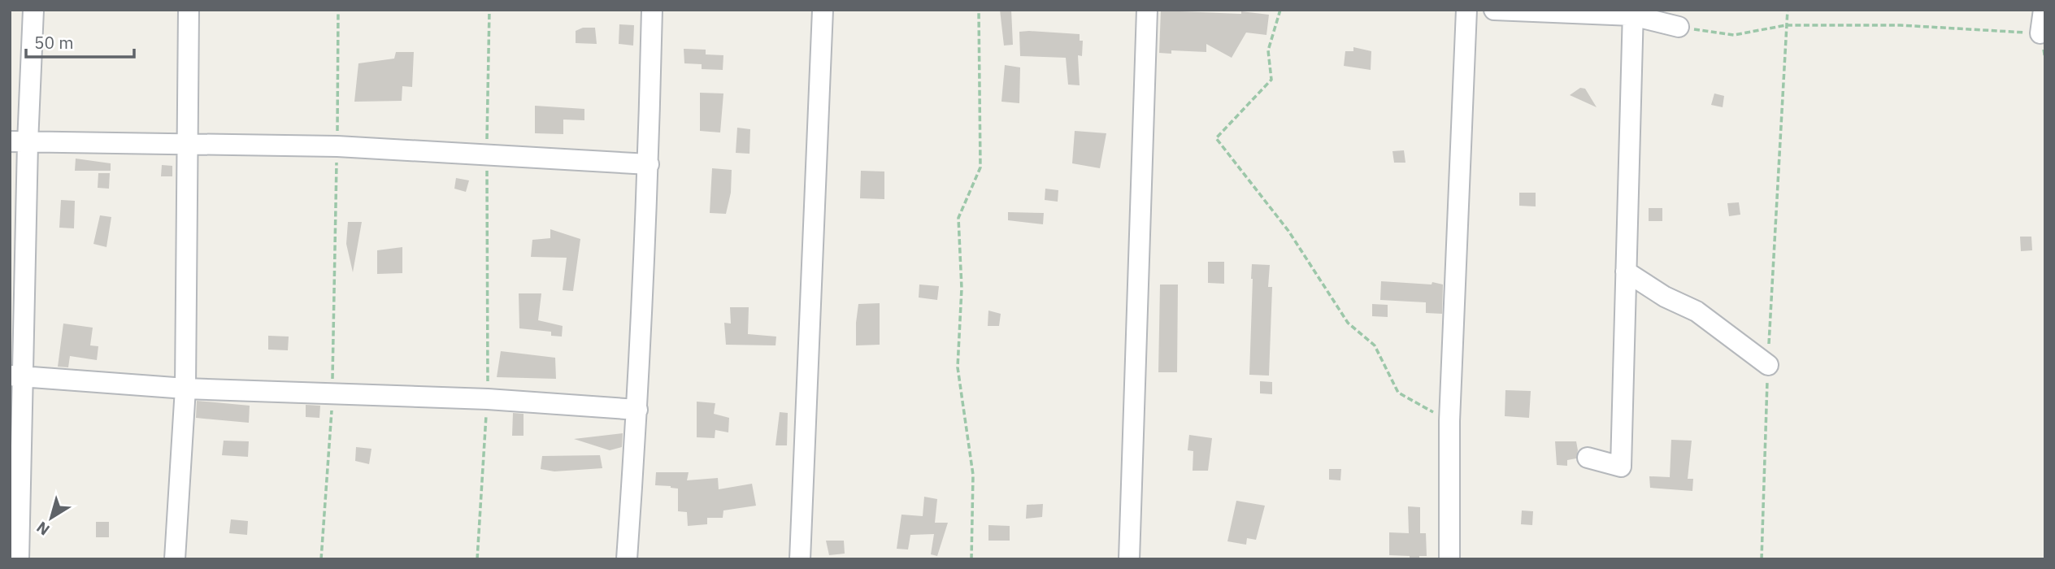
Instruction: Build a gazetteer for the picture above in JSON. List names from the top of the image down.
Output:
{
  "scale_bar": "50 m",
  "north": "bottom left"
}
